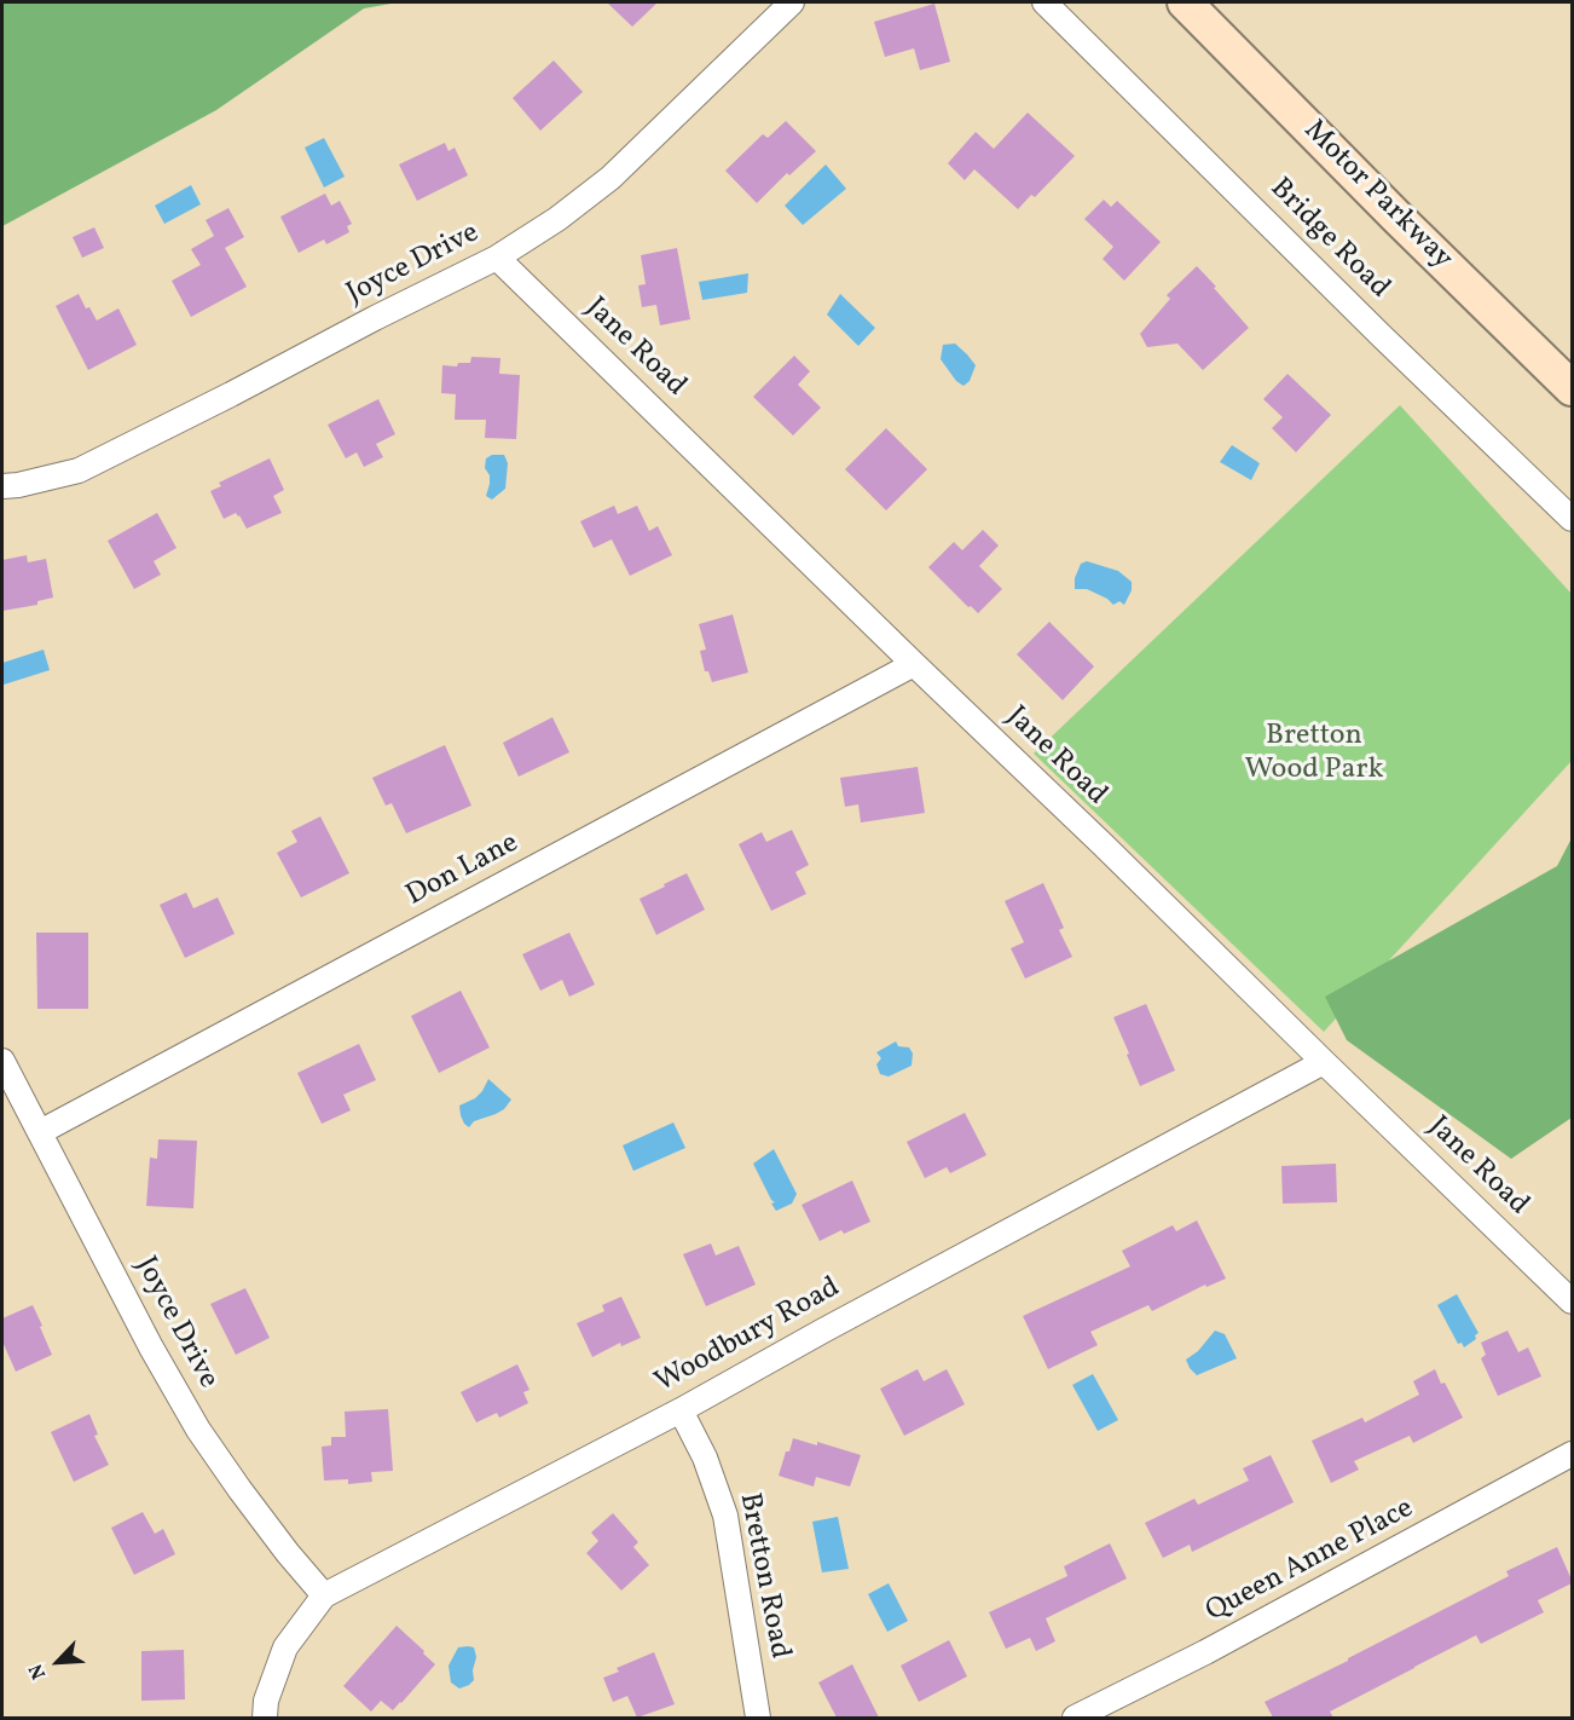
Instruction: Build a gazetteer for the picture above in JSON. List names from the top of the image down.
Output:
{
  "streets": {
    "main road": ["Motor Parkway"],
    "street": [
      "Bridge Road",
      "Joyce Drive",
      "Jane Road",
      "Don Lane",
      "Woodbury Road",
      "Queen Anne Place",
      "Bretton Road"
    ]
  },
  "crossings": [
    ["Joyce Drive", "Jane Road"],
    ["Joyce Drive", "Don Lane"],
    ["Joyce Drive", "Woodbury Road"],
    ["Jane Road", "Don Lane"],
    ["Jane Road", "Woodbury Road"],
    ["Woodbury Road", "Bretton Road"]
  ],
  "parks": ["Bretton Wood Park"],
  "north": "bottom left"
}
